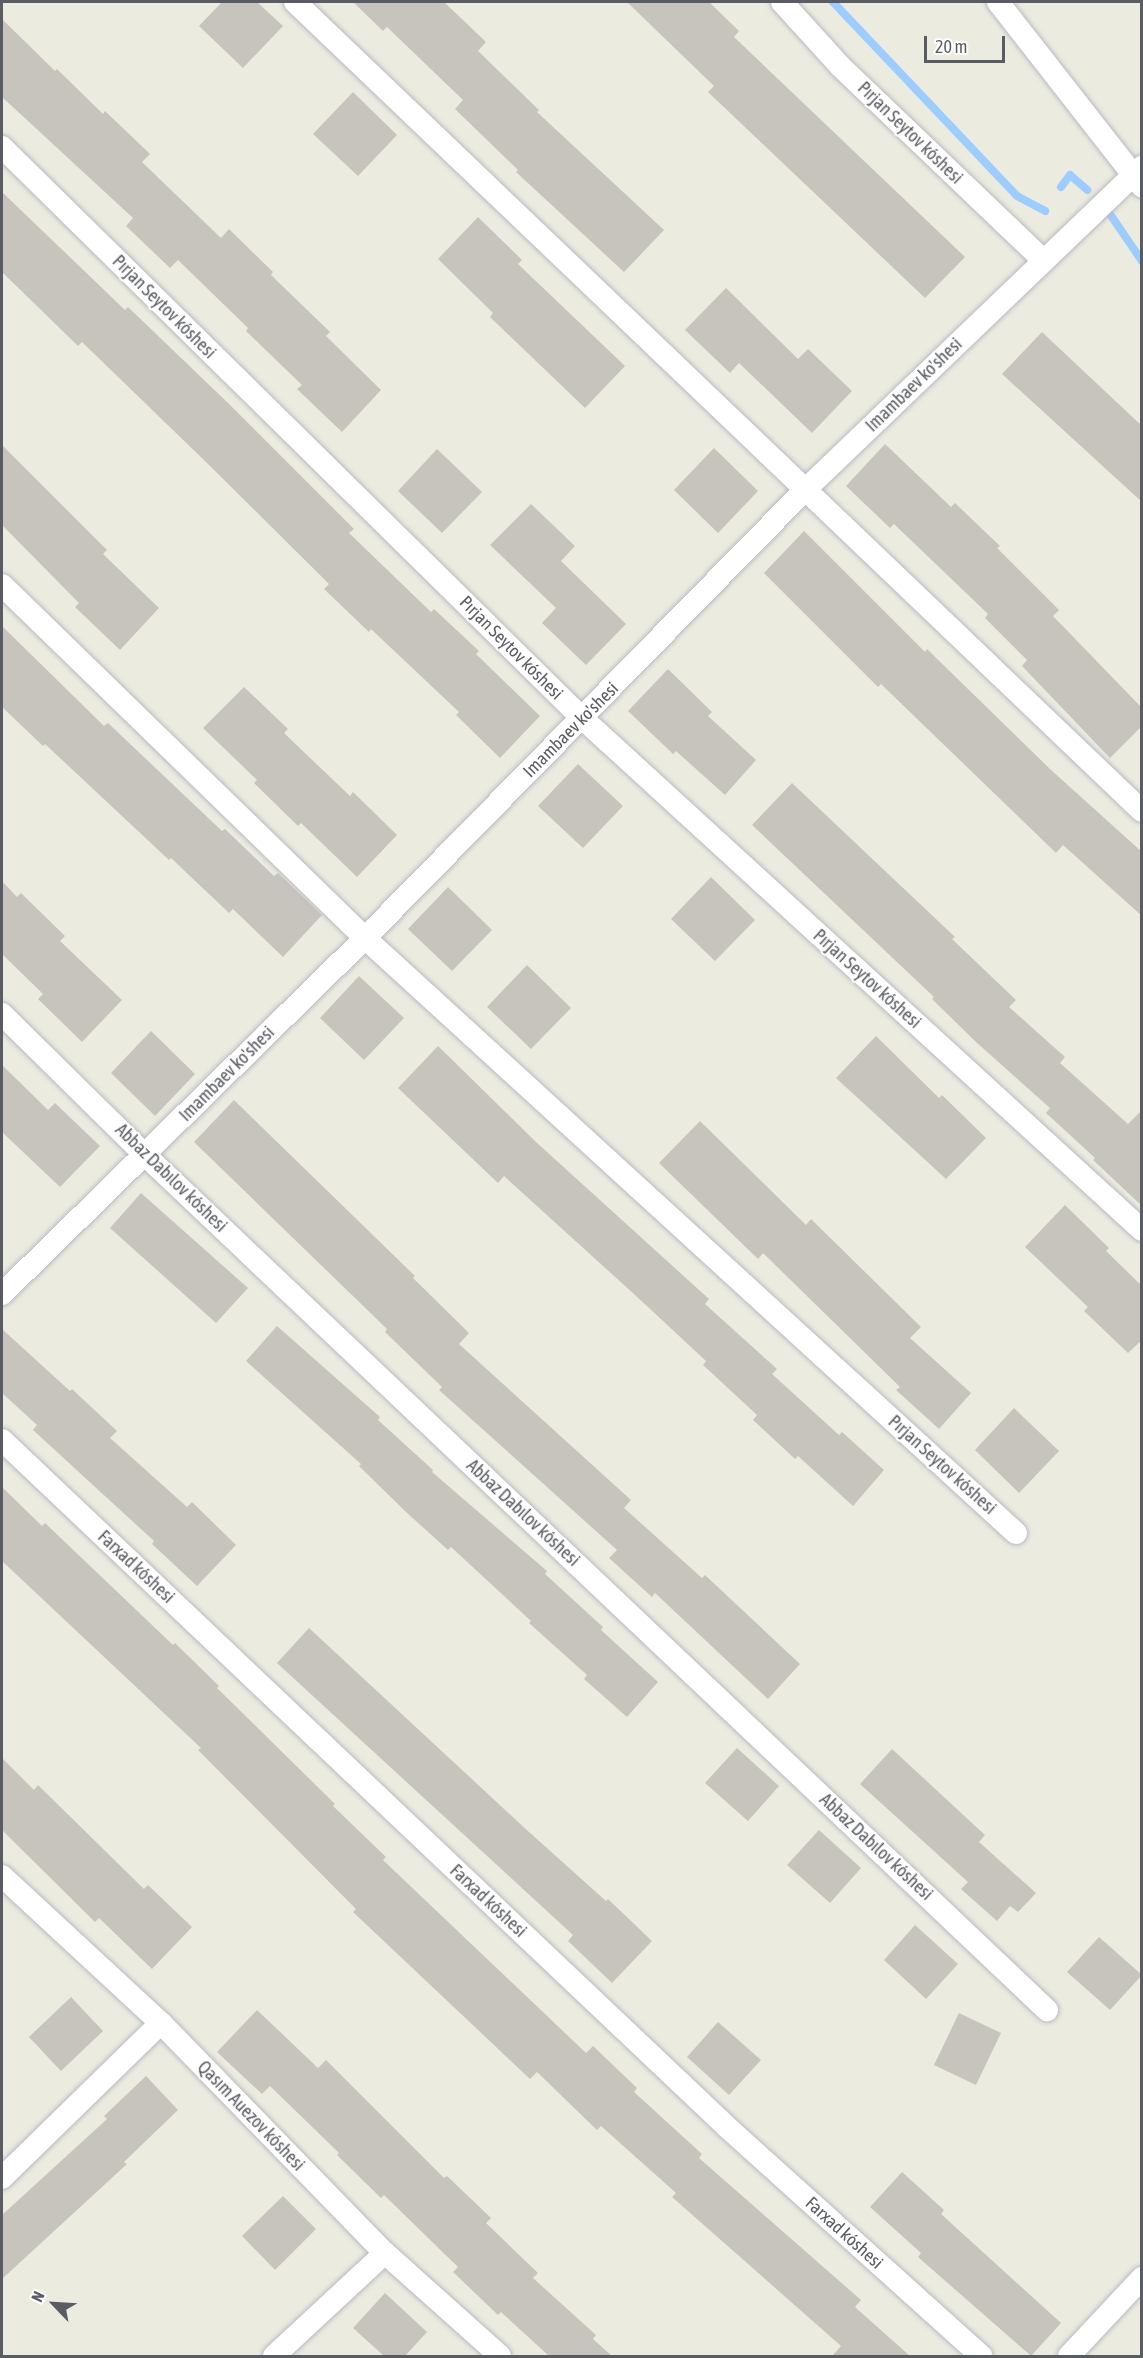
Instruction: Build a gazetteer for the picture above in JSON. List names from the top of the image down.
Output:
{
  "streets": {
    "street": [
      "Pırjan Seytov kóshesi",
      "Imambaev ko'shesi",
      "Abbaz Dabılov kóshesi",
      "Farxad kóshesi",
      "Qasım Auezov kóshesi"
    ]
  },
  "crossings": [
    ["Pırjan Seytov kóshesi", "Imambaev ko'shesi"],
    ["Imambaev ko'shesi", "Abbaz Dabılov kóshesi"]
  ],
  "scale_bar": "20 m",
  "north": "top left"
}
